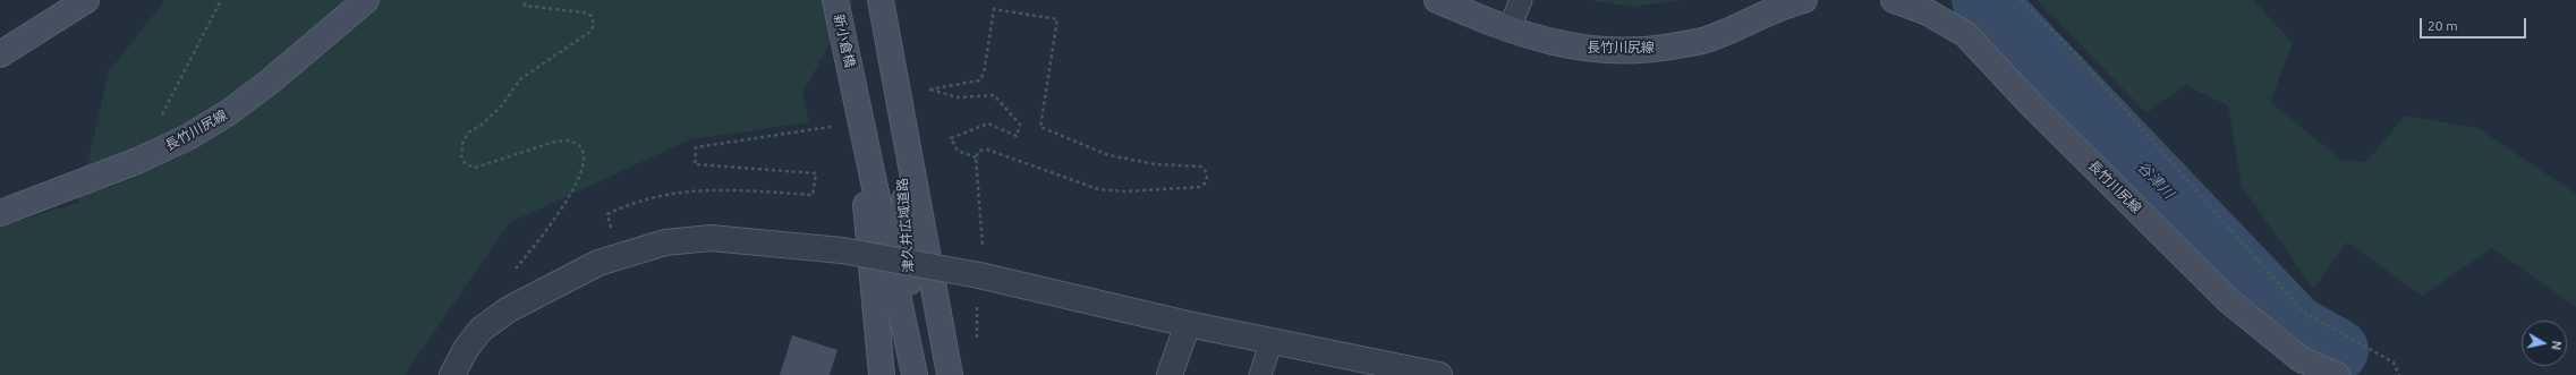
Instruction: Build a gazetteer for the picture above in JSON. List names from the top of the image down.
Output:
{
  "streets": {
    "main road": ["新小倉橋", "長竹川尻線", "津久井広域道路"]
  },
  "crossings": [
    ["新小倉橋", "津久井広域道路"]
  ],
  "water": ["谷津川"],
  "scale_bar": "20 m",
  "north": "right"
}
